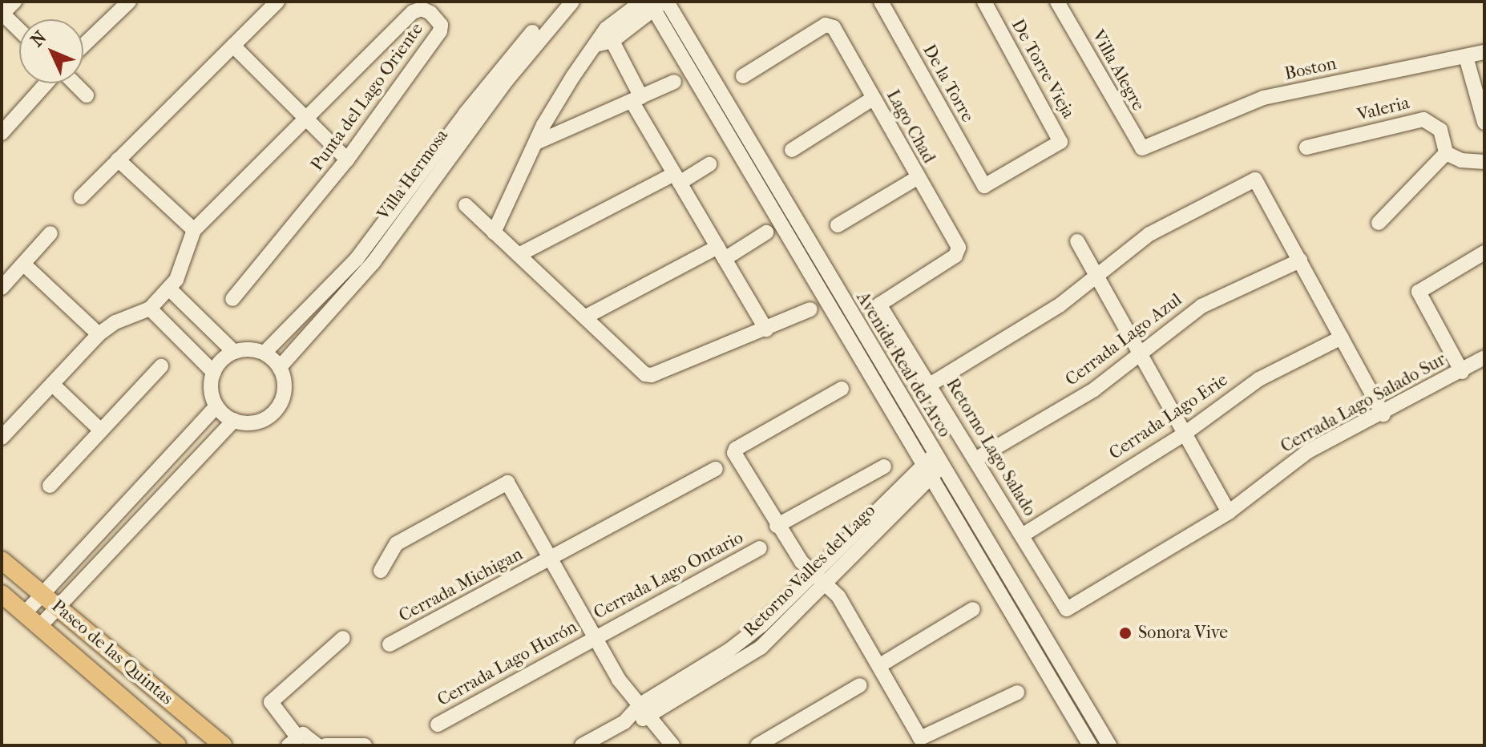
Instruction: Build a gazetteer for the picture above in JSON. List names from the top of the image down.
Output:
{
  "streets": {
    "main road": ["Paseo de las Quintas"],
    "street": [
      "De Torre Vieja",
      "Boston",
      "Villa Alegre",
      "De la Torre",
      "Punta del Lago Oriente",
      "Valeria",
      "Lago Chad",
      "Villa Hermosa",
      "Cerrada Lago Azul",
      "Avenida Real del Arco",
      "Cerrada Lago Salado Sur",
      "Cerrada Lago Erie",
      "Retorno Lago Salado",
      "Retorno Valles del Lago",
      "Cerrada Lago Ontario",
      "Cerrada Michigan",
      "Cerrada Lago Hurón"
    ]
  },
  "crossings": [
    ["De Torre Vieja", "De la Torre"],
    ["Boston", "Villa Alegre"],
    ["Lago Chad", "Retorno Lago Salado"],
    ["Cerrada Lago Azul", "Retorno Lago Salado"],
    ["Avenida Real del Arco", "Retorno Valles del Lago"],
    ["Cerrada Lago Salado Sur", "Retorno Lago Salado"],
    ["Cerrada Lago Erie", "Retorno Lago Salado"],
    ["Cerrada Lago Ontario", "Cerrada Lago Hurón"]
  ],
  "places": ["Sonora Vive"],
  "north": "top left"
}
